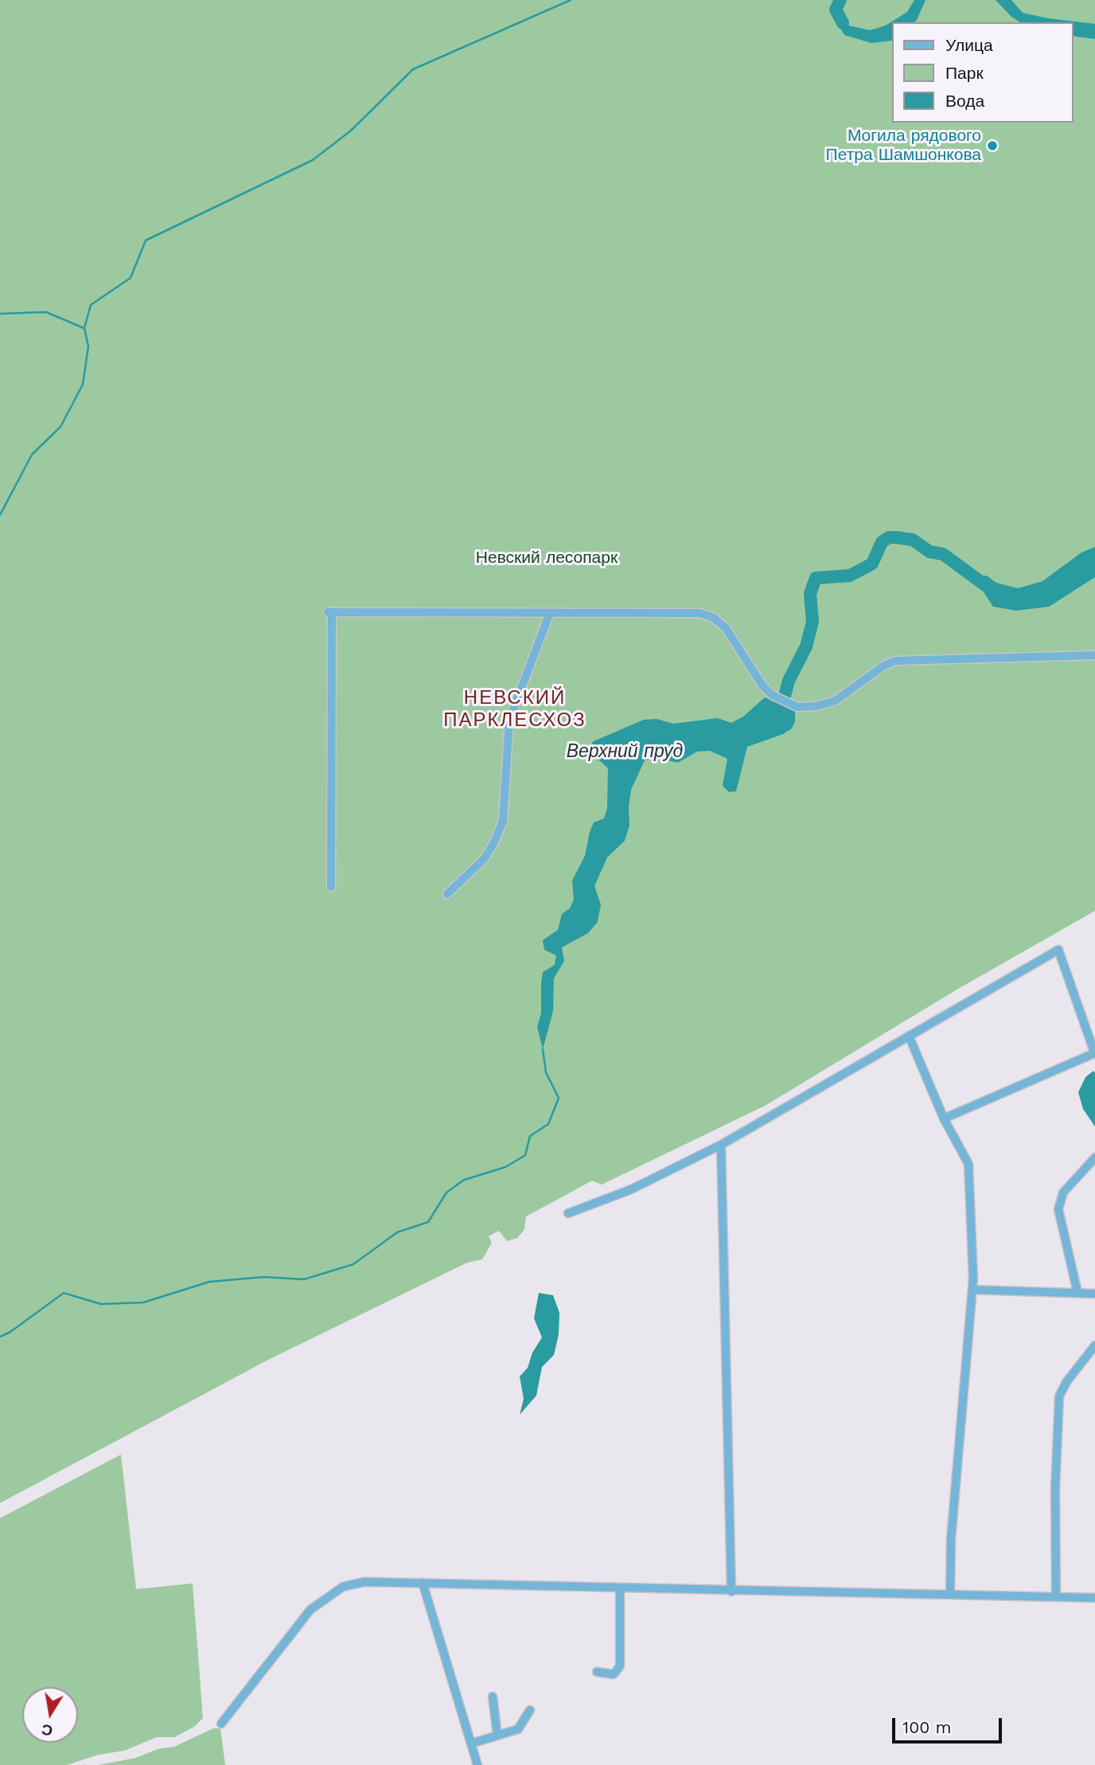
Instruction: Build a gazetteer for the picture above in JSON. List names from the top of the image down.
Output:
{
  "districts": ["НЕВСКИЙ ПАРКЛЕСХОЗ"],
  "water": ["Верхний пруд"],
  "parks": ["Невский лесопарк"],
  "places": ["Могила рядового Петра Шамшонкова"],
  "legend": ["Улица", "Парк", "Вода"],
  "scale_bar": "100 m",
  "north": "bottom"
}
